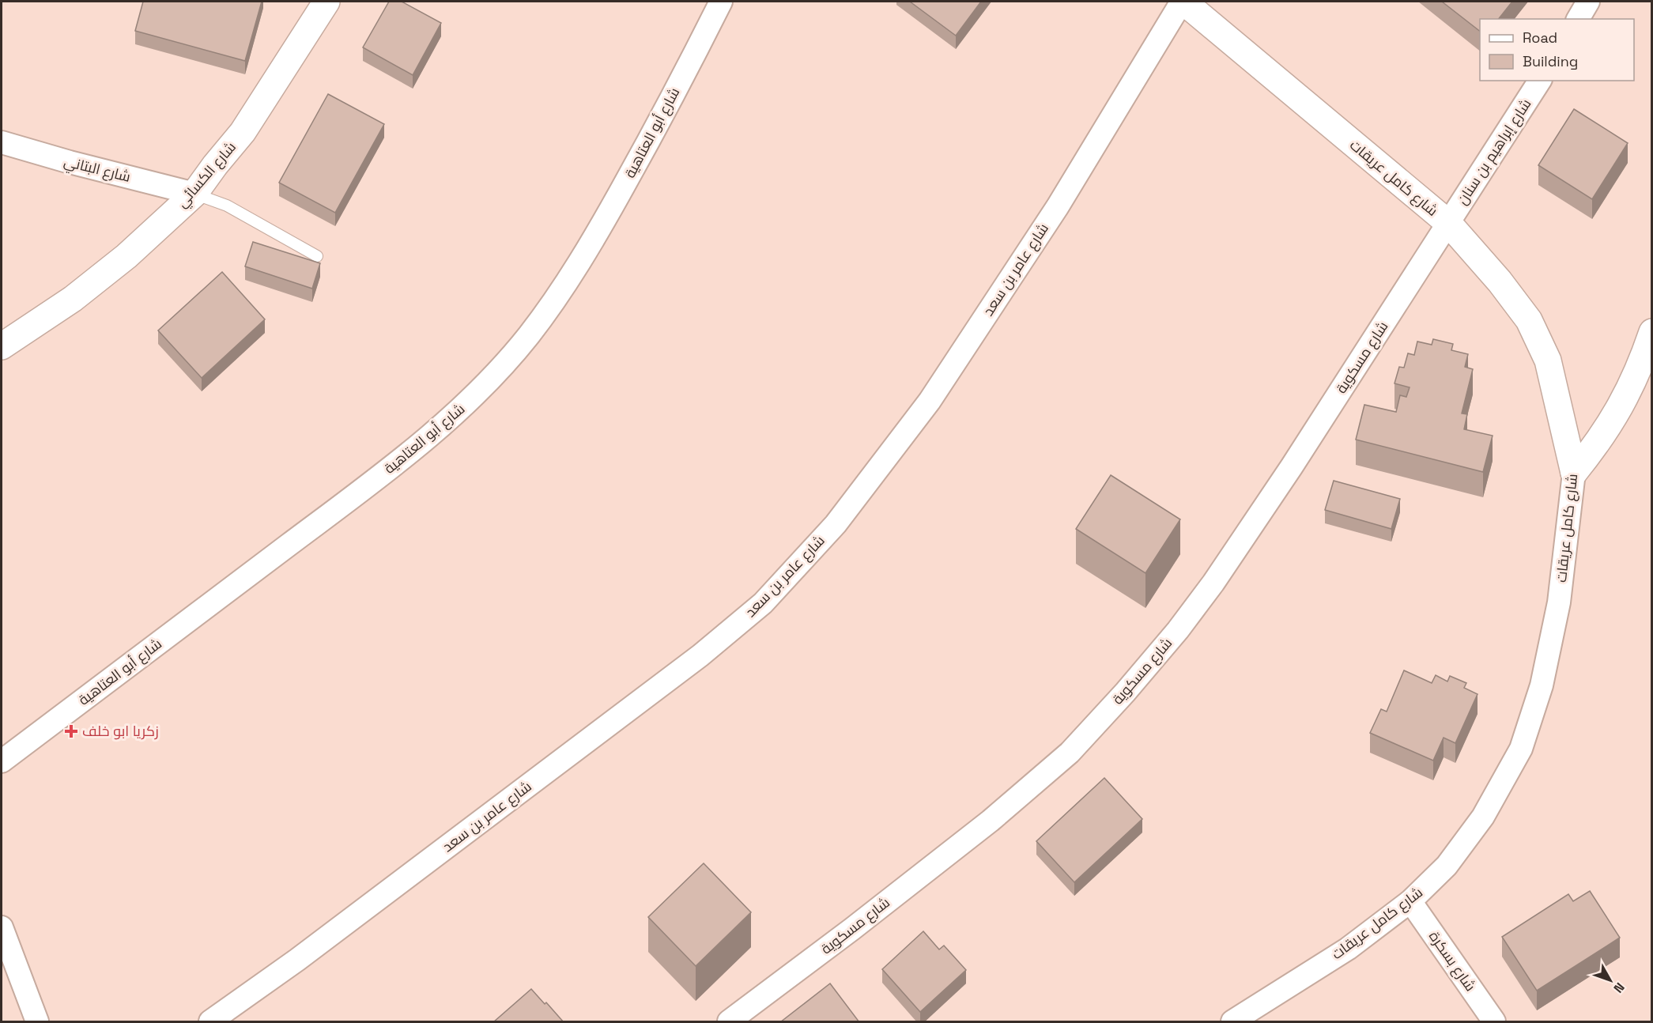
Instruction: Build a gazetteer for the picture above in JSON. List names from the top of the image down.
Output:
{
  "streets": {
    "street": [
      "شارع أبو العتاهية",
      "شارع إبراهيم بن سنان",
      "شارع البتاني",
      "شارع الكسائي",
      "شارع كامل عريقات",
      "شارع عامر بن سعد",
      "شارع مسكوية",
      "شارع بسكرة"
    ]
  },
  "crossings": [
    ["شارع إبراهيم بن سنان", "شارع كامل عريقات"],
    ["شارع إبراهيم بن سنان", "شارع مسكوية"],
    ["شارع البتاني", "شارع الكسائي"],
    ["شارع كامل عريقات", "شارع عامر بن سعد"],
    ["شارع كامل عريقات", "شارع مسكوية"],
    ["شارع كامل عريقات", "شارع بسكرة"]
  ],
  "places": {
    "health": ["زكريا ابو خلف"]
  },
  "legend": ["Road", "Building"],
  "north": "bottom right"
}
